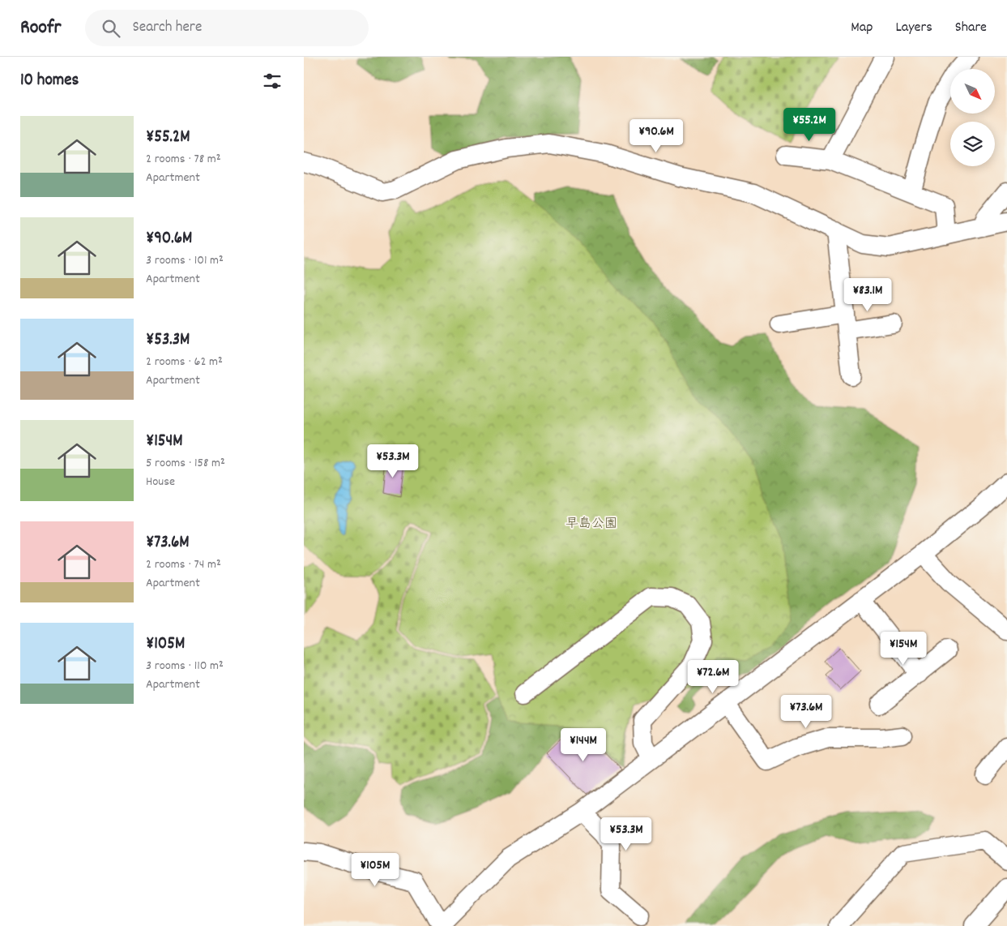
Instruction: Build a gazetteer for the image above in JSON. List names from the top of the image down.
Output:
{
  "parks": ["早島公園"],
  "north": "bottom right",
  "page": {
    "header": "Roofr",
    "search": "Search here",
    "nav": ["Map", "Layers", "Share"],
    "heading": "10 homes",
    "list": [
      {
        "name": "¥55.2M",
        "note": "2 rooms · 78 m² · Apartment"
      },
      {
        "name": "¥90.6M",
        "note": "3 rooms · 101 m² · Apartment"
      },
      {
        "name": "¥53.3M",
        "note": "2 rooms · 62 m² · Apartment"
      },
      {
        "name": "¥154M",
        "note": "5 rooms · 158 m² · House"
      },
      {
        "name": "¥73.6M",
        "note": "2 rooms · 74 m² · Apartment"
      },
      {
        "name": "¥105M",
        "note": "3 rooms · 110 m² · Apartment"
      }
    ],
    "price": [
      "¥55.2M",
      "¥90.6M",
      "¥83.1M",
      "¥53.3M",
      "¥154M",
      "¥72.6M",
      "¥73.6M",
      "¥144M",
      "¥53.3M",
      "¥105M"
    ]
  }
}
